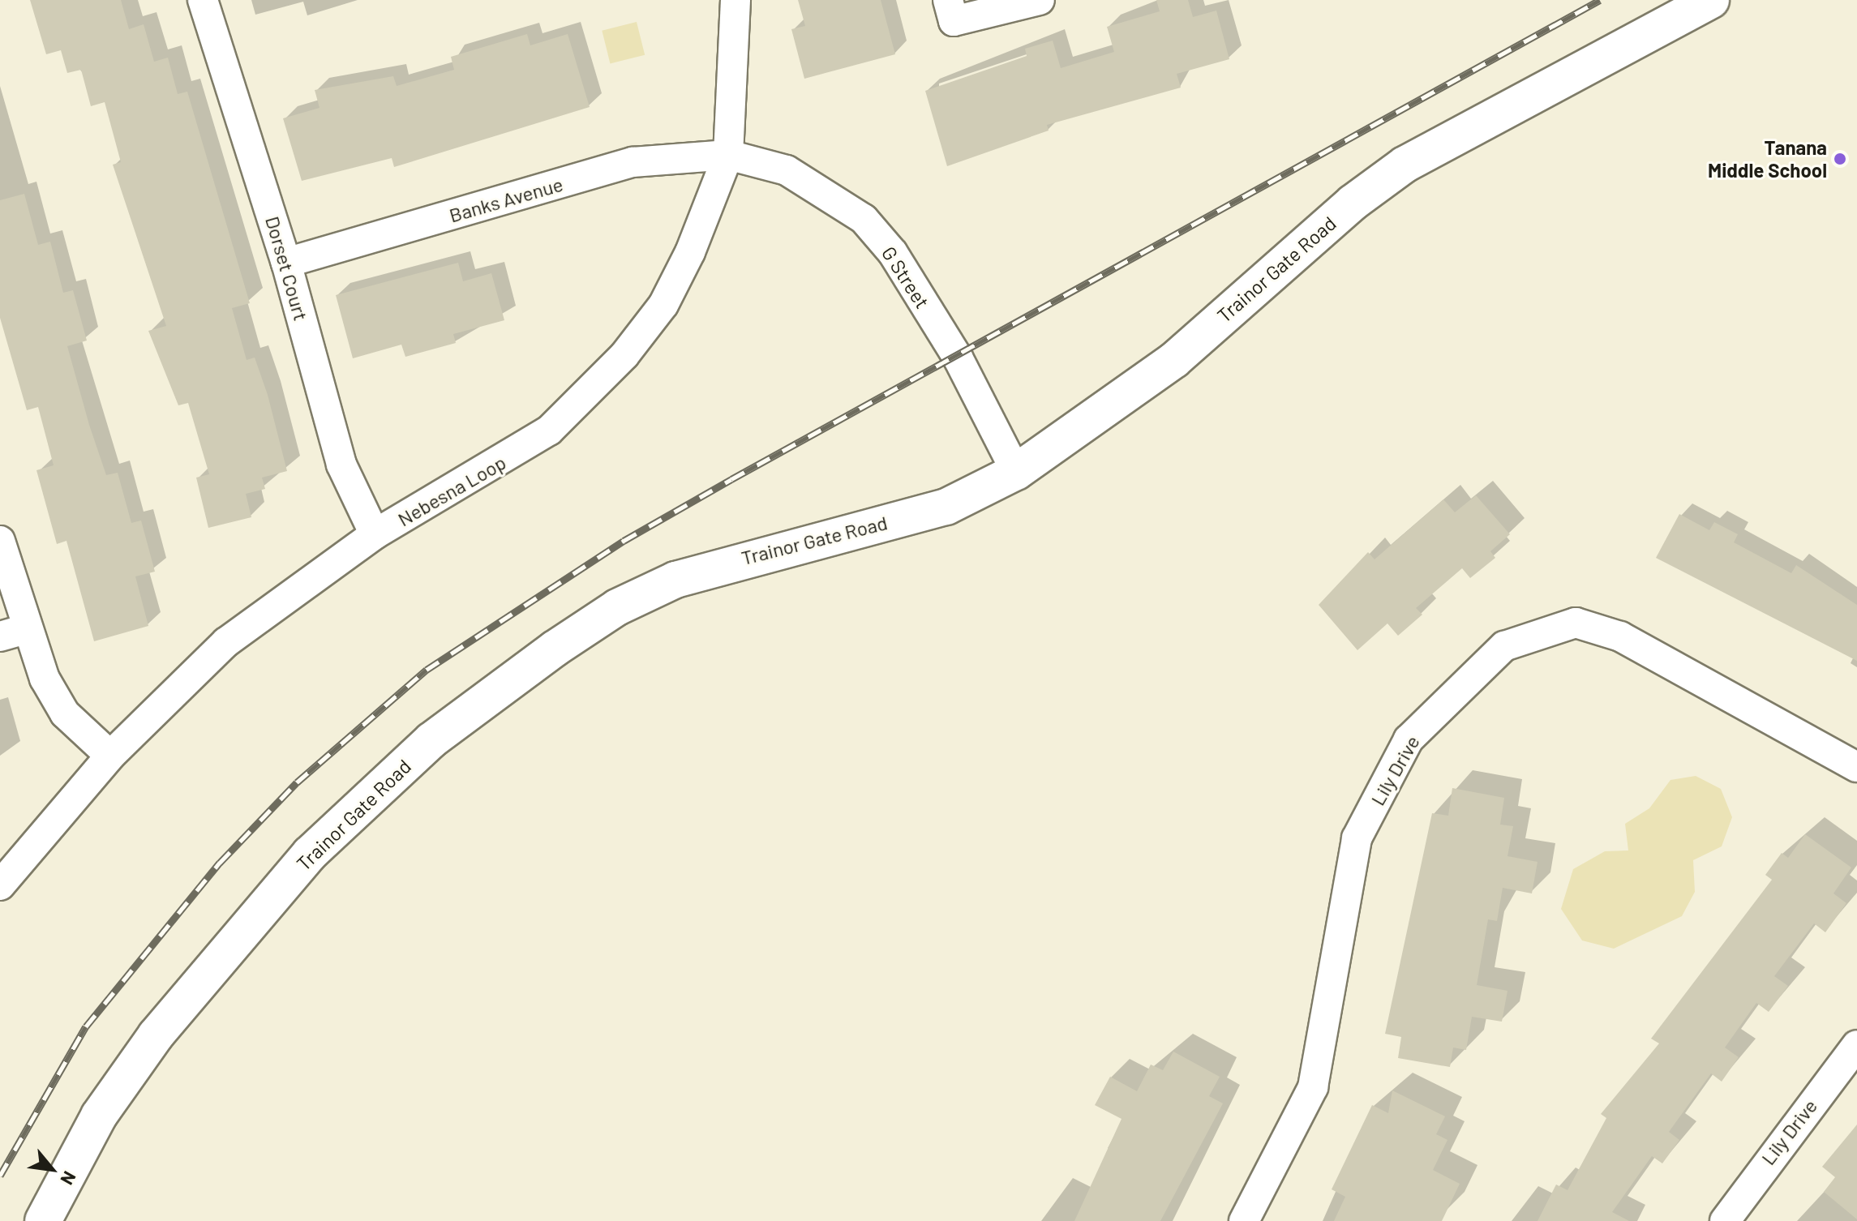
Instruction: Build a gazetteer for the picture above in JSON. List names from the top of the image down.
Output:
{
  "streets": {
    "main road": ["Trainor Gate Road"],
    "street": [
      "Banks Avenue",
      "Dorset Court",
      "G Street",
      "Nebesna Loop",
      "Lily Drive"
    ]
  },
  "crossings": [
    ["Banks Avenue", "Dorset Court"],
    ["Banks Avenue", "G Street"],
    ["Banks Avenue", "Nebesna Loop"],
    ["Dorset Court", "Nebesna Loop"],
    ["Trainor Gate Road", "G Street"],
    ["G Street", "Nebesna Loop"]
  ],
  "places": ["Tanana Middle School"],
  "north": "bottom right"
}
